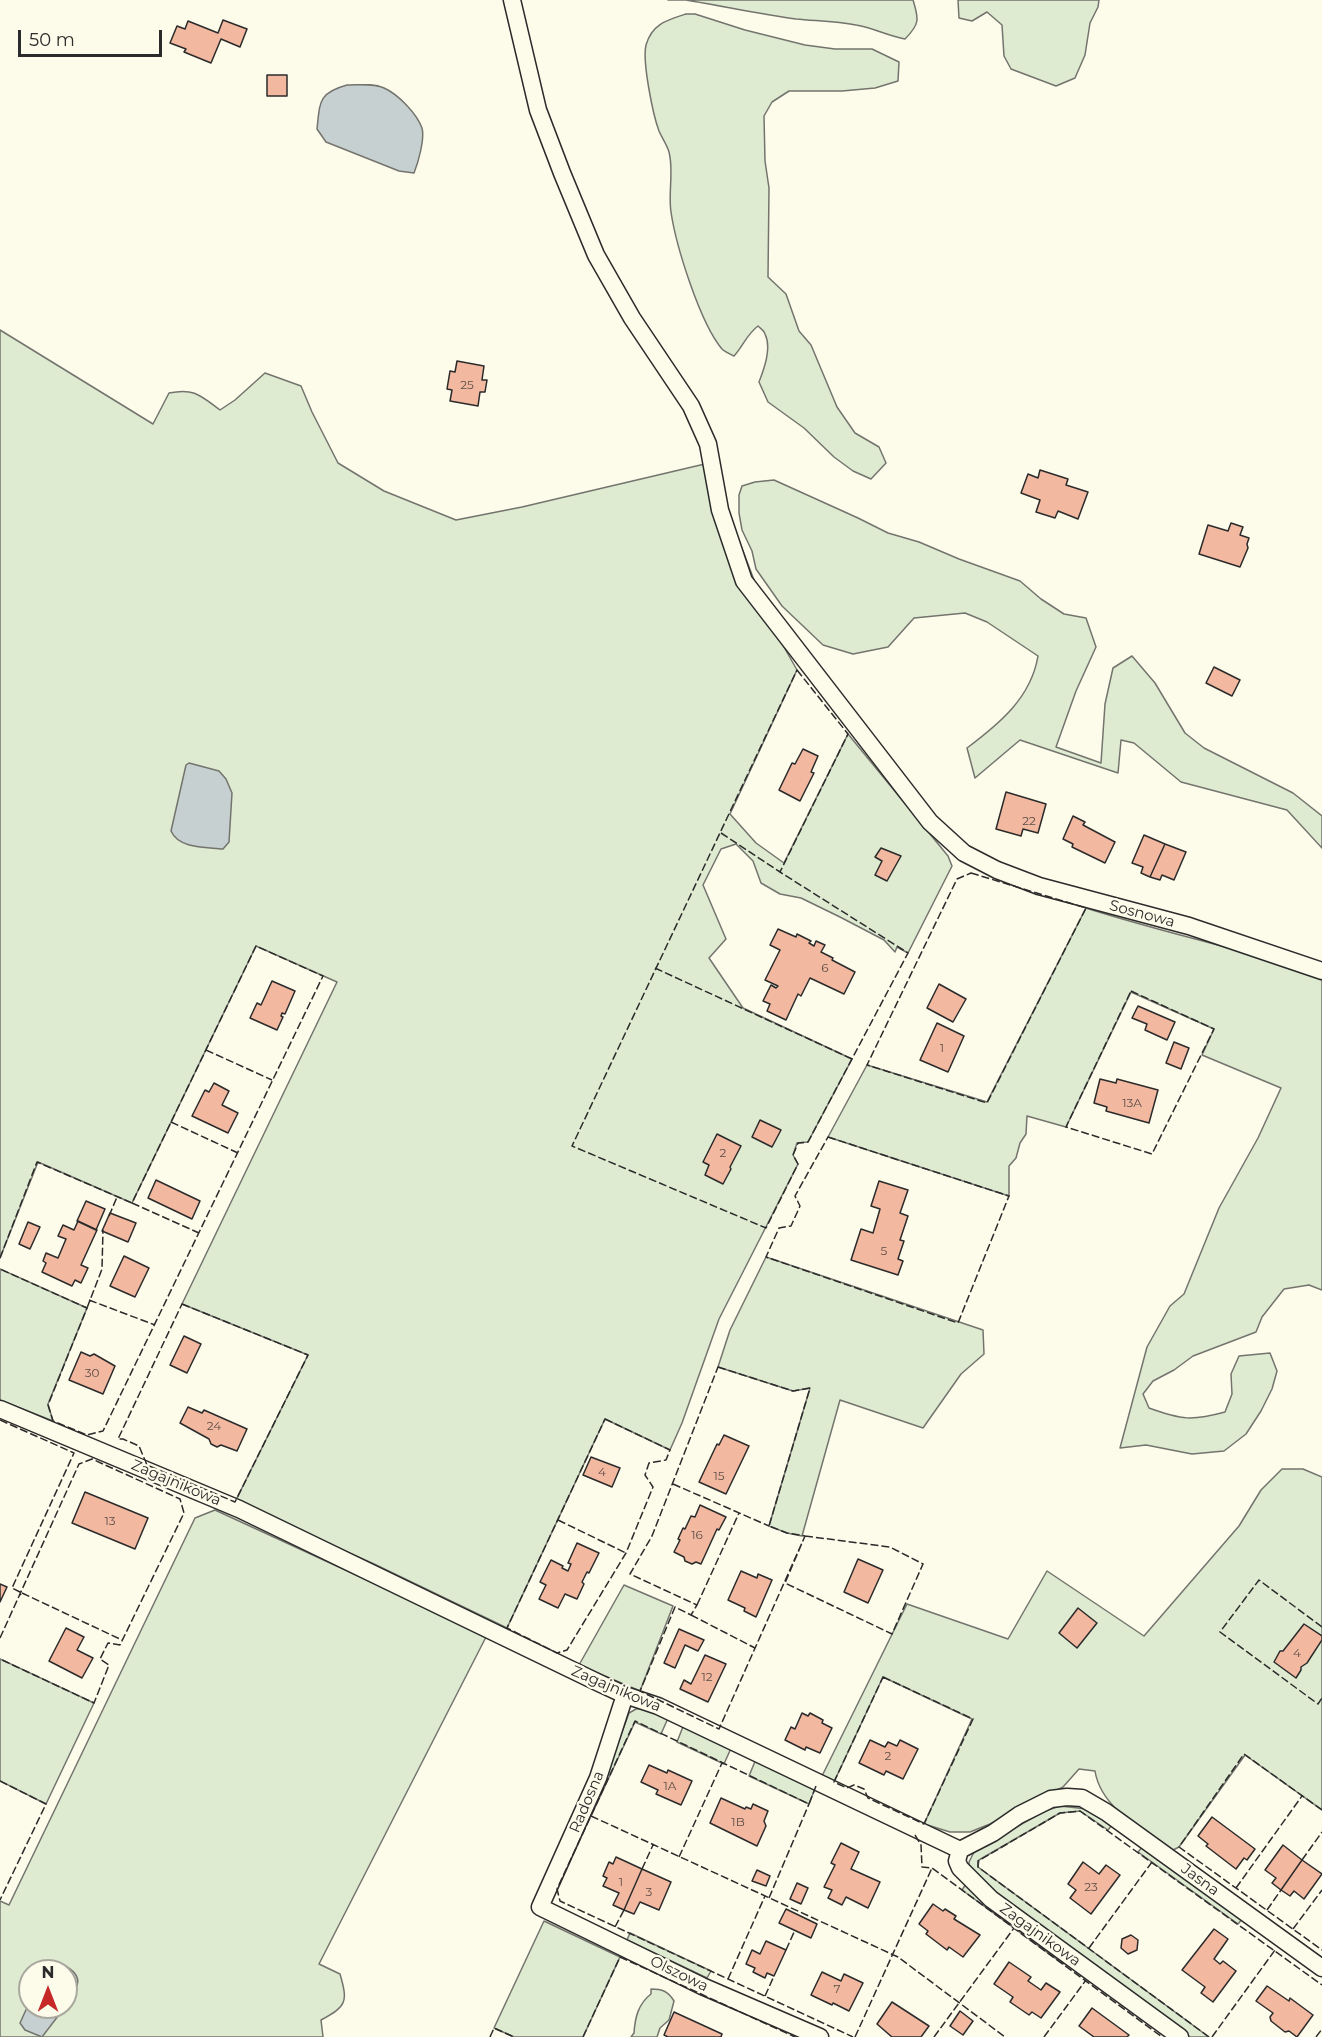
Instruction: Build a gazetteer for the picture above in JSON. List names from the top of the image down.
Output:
{
  "streets": {
    "street": [
      "Sosnowa",
      "Zagajnikowa",
      "Radosna",
      "Jasna",
      "Olszowa"
    ]
  },
  "crossings": [
    ["Zagajnikowa", "Radosna"],
    ["Zagajnikowa", "Jasna"],
    ["Radosna", "Olszowa"]
  ],
  "house_numbers": [
    "25",
    "22",
    "6",
    "1",
    "13A",
    "2",
    "5",
    "30",
    "24",
    "4",
    "15",
    "13",
    "16",
    "4",
    "12",
    "2",
    "1A",
    "1B",
    "1",
    "23",
    "3",
    "7"
  ],
  "scale_bar": "50 m",
  "north": "top"
}
